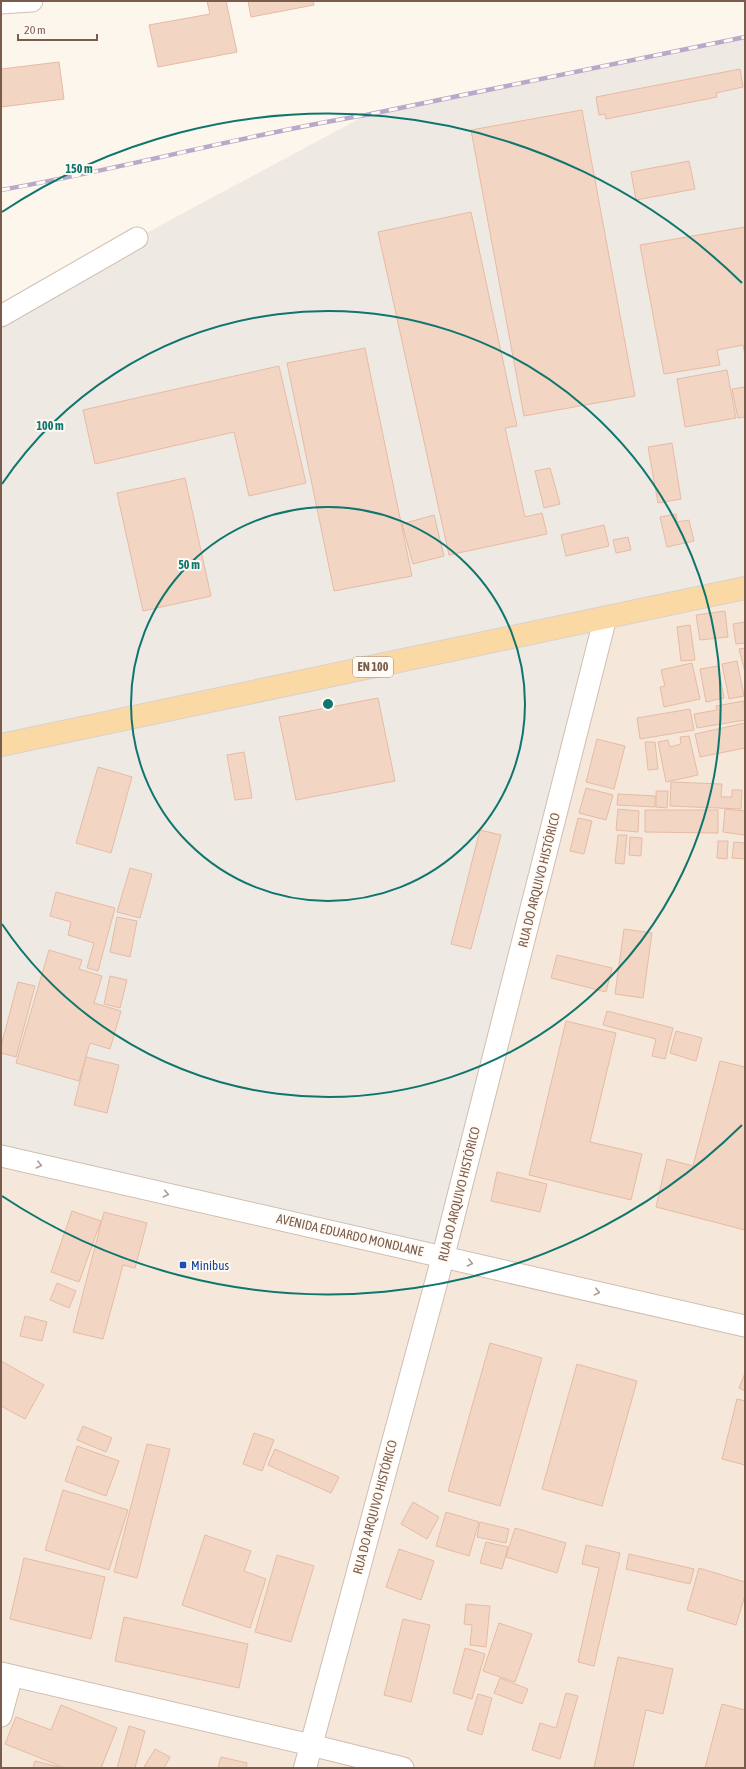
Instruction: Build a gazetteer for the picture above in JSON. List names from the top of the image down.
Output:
{
  "streets": {
    "main road": ["EN 100"],
    "street": ["RUA DO ARQUIVO HISTÓRICO", "AVENIDA EDUARDO MONDLANE"]
  },
  "crossings": [
    ["EN 100", "RUA DO ARQUIVO HISTÓRICO"],
    ["RUA DO ARQUIVO HISTÓRICO", "AVENIDA EDUARDO MONDLANE"]
  ],
  "one_way": ["AVENIDA EDUARDO MONDLANE"],
  "places": {
    "transit": ["Minibus"]
  },
  "scale_bar": "20 m",
  "rings": ["150 m", "100 m", "50 m"]
}
